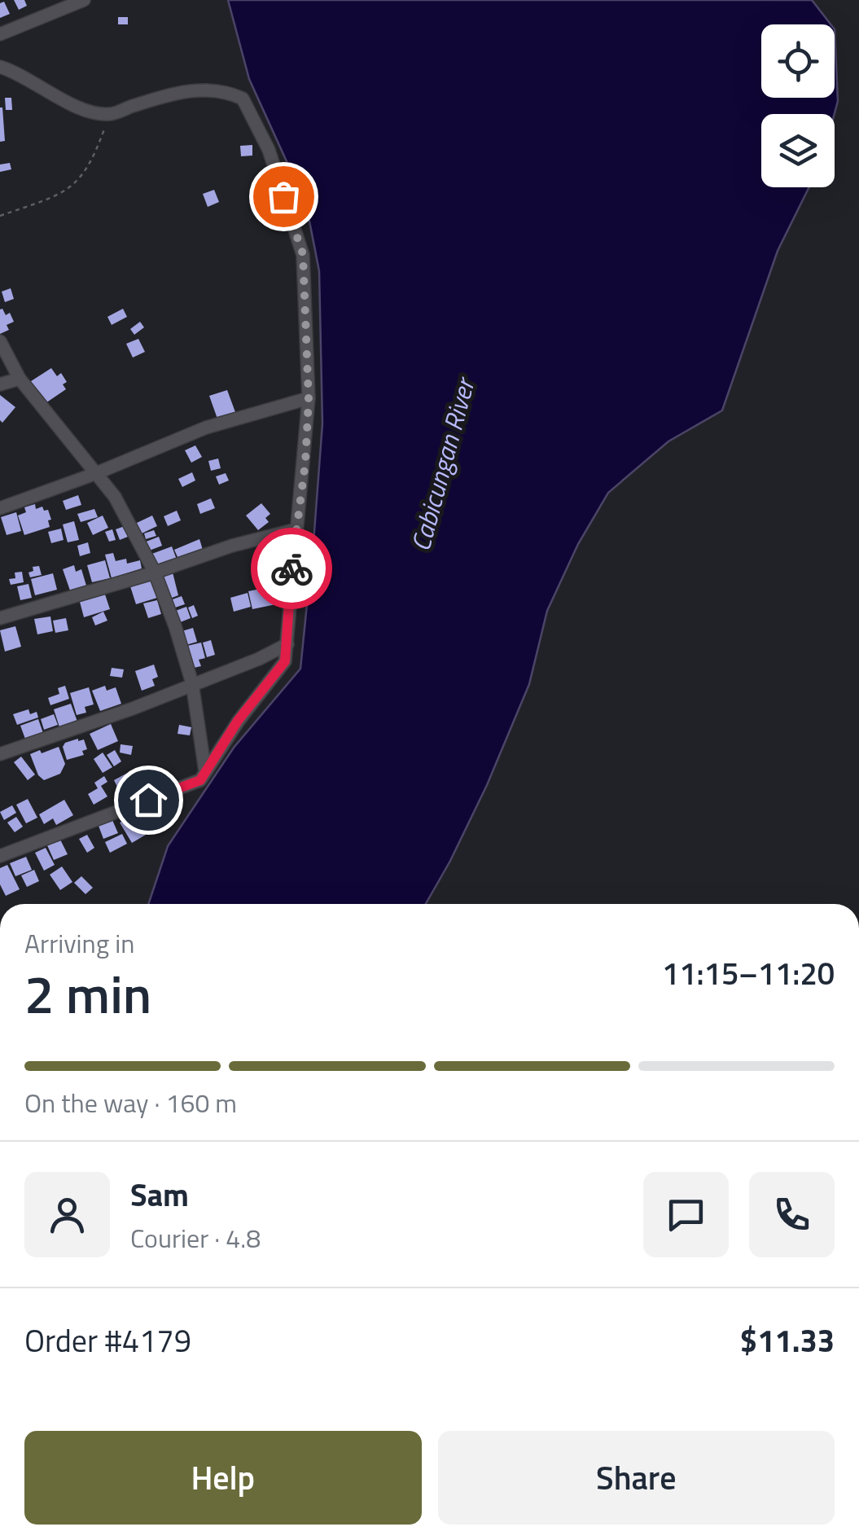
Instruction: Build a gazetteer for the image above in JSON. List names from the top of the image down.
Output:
{
  "water": ["Cabicungan River"],
  "page": {
    "heading": ["2 min", "Arriving in", "11:15–11:20"],
    "panel": [
      "Sam",
      "Courier · 4.8",
      "Order #4179",
      "$11.33"
    ],
    "bar": "On the way · 160 m",
    "buttons": ["Help", "Share"]
  }
}
